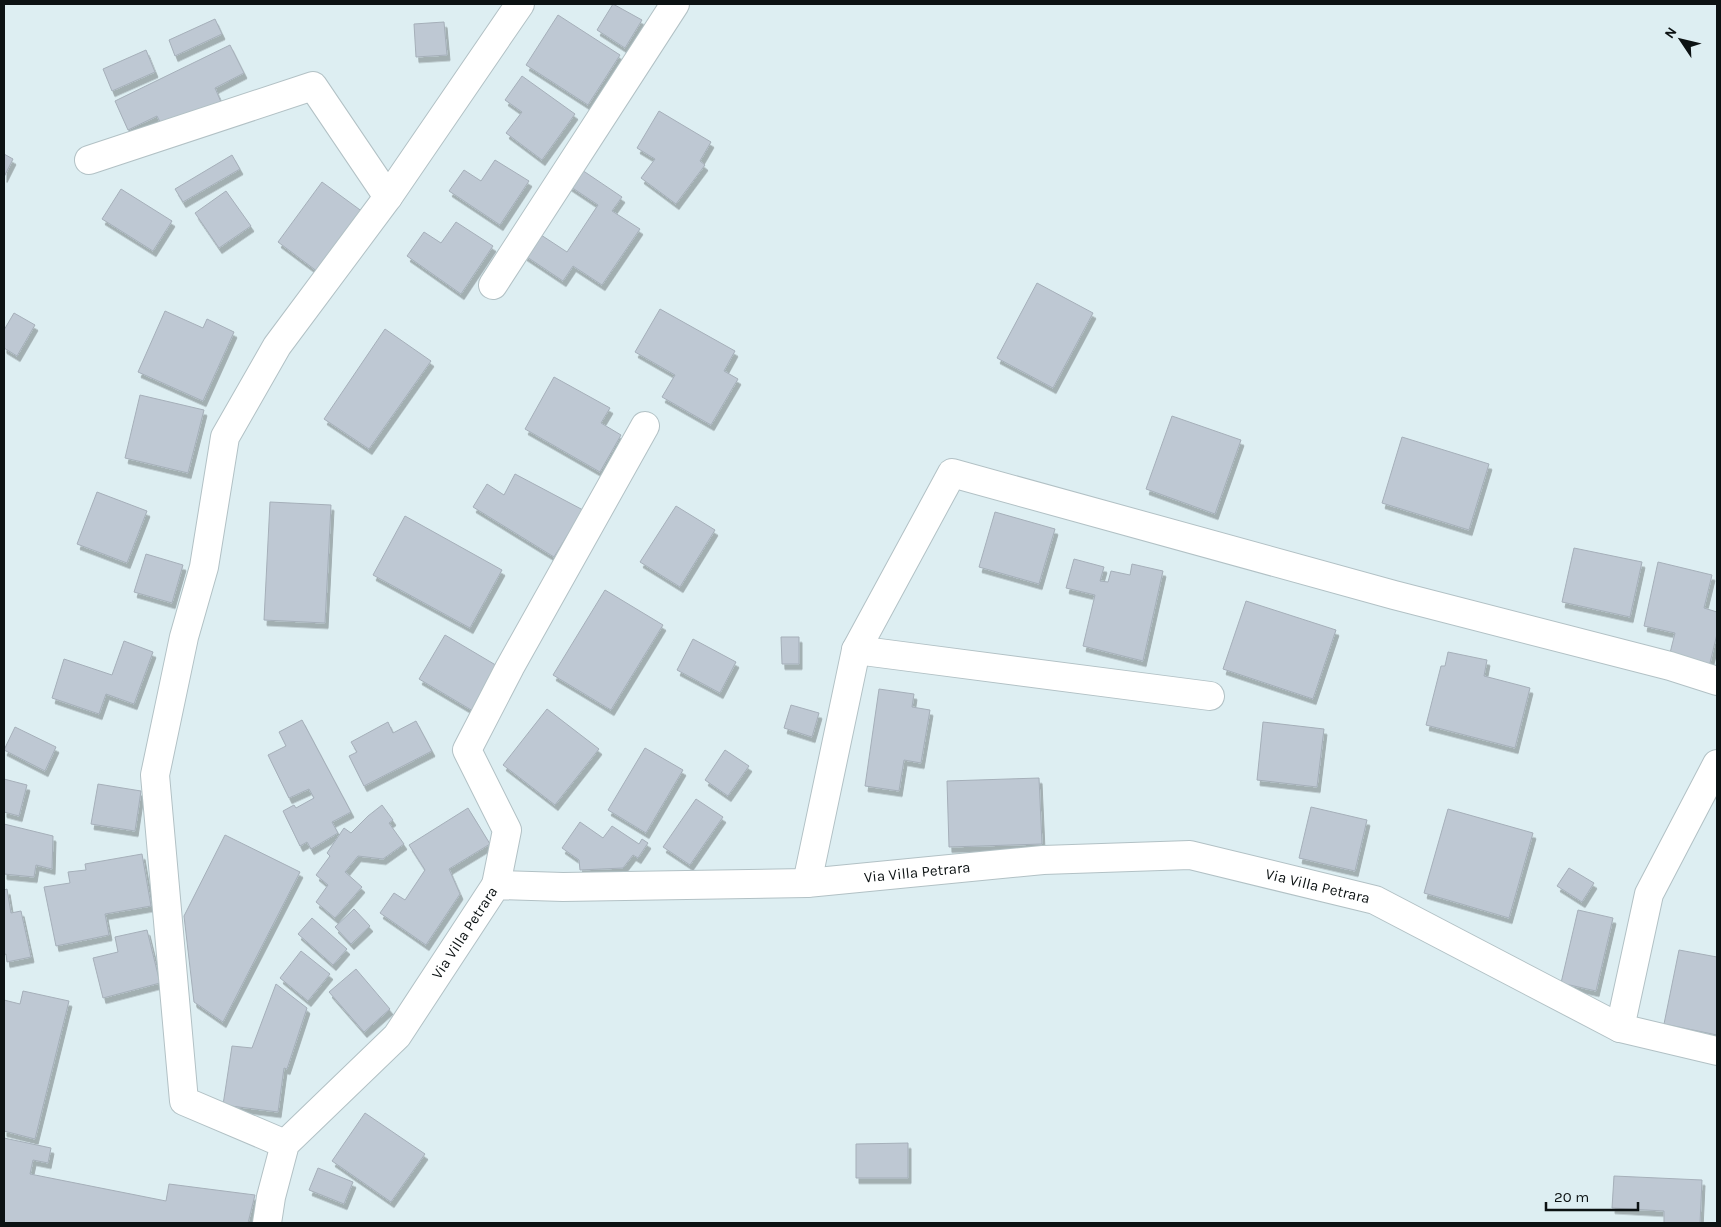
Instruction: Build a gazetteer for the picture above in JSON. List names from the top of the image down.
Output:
{
  "streets": {
    "street": ["Via Villa Petrara"]
  },
  "scale_bar": "20 m",
  "north": "top left"
}
